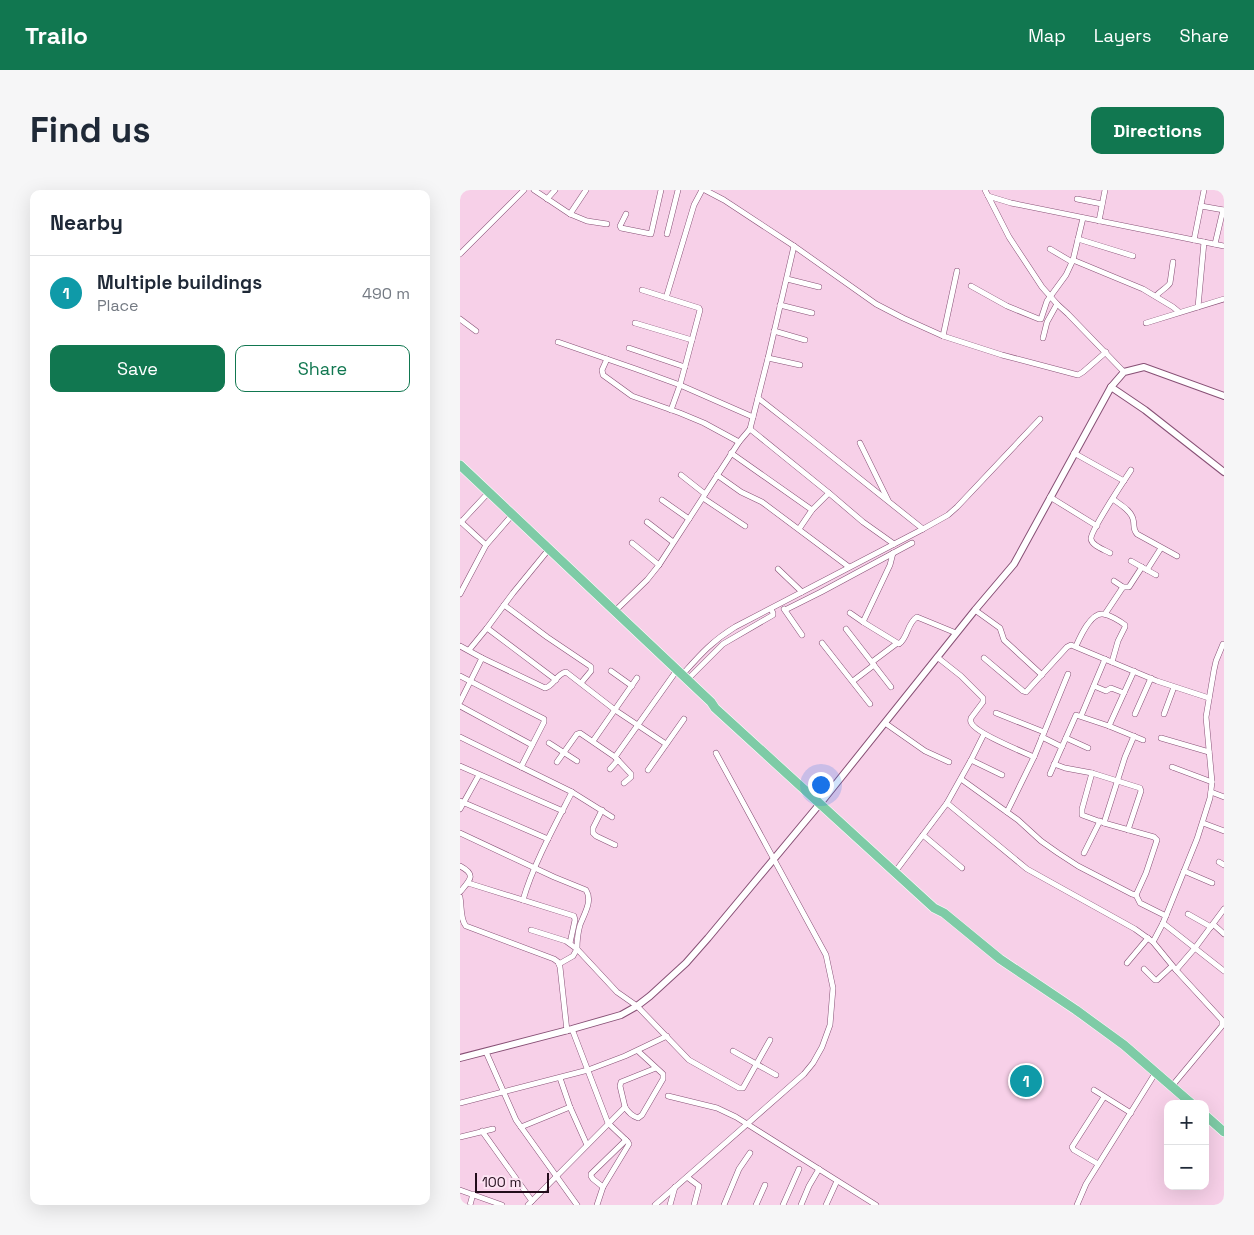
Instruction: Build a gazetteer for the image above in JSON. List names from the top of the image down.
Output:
{
  "scale_bar": "100 m",
  "page": {
    "header": "Trailo",
    "nav": ["Map", "Layers", "Share"],
    "buttons": [
      "Directions",
      ["Save", "Share"]
    ],
    "title": "Find us",
    "heading": "Nearby",
    "list": [
      {
        "mark": "1",
        "name": "Multiple buildings",
        "note": "Place",
        "value": "490 m"
      }
    ],
    "pins": "1",
    "map_buttons": ["+", "−"],
    "scale": "100 m"
  }
}
